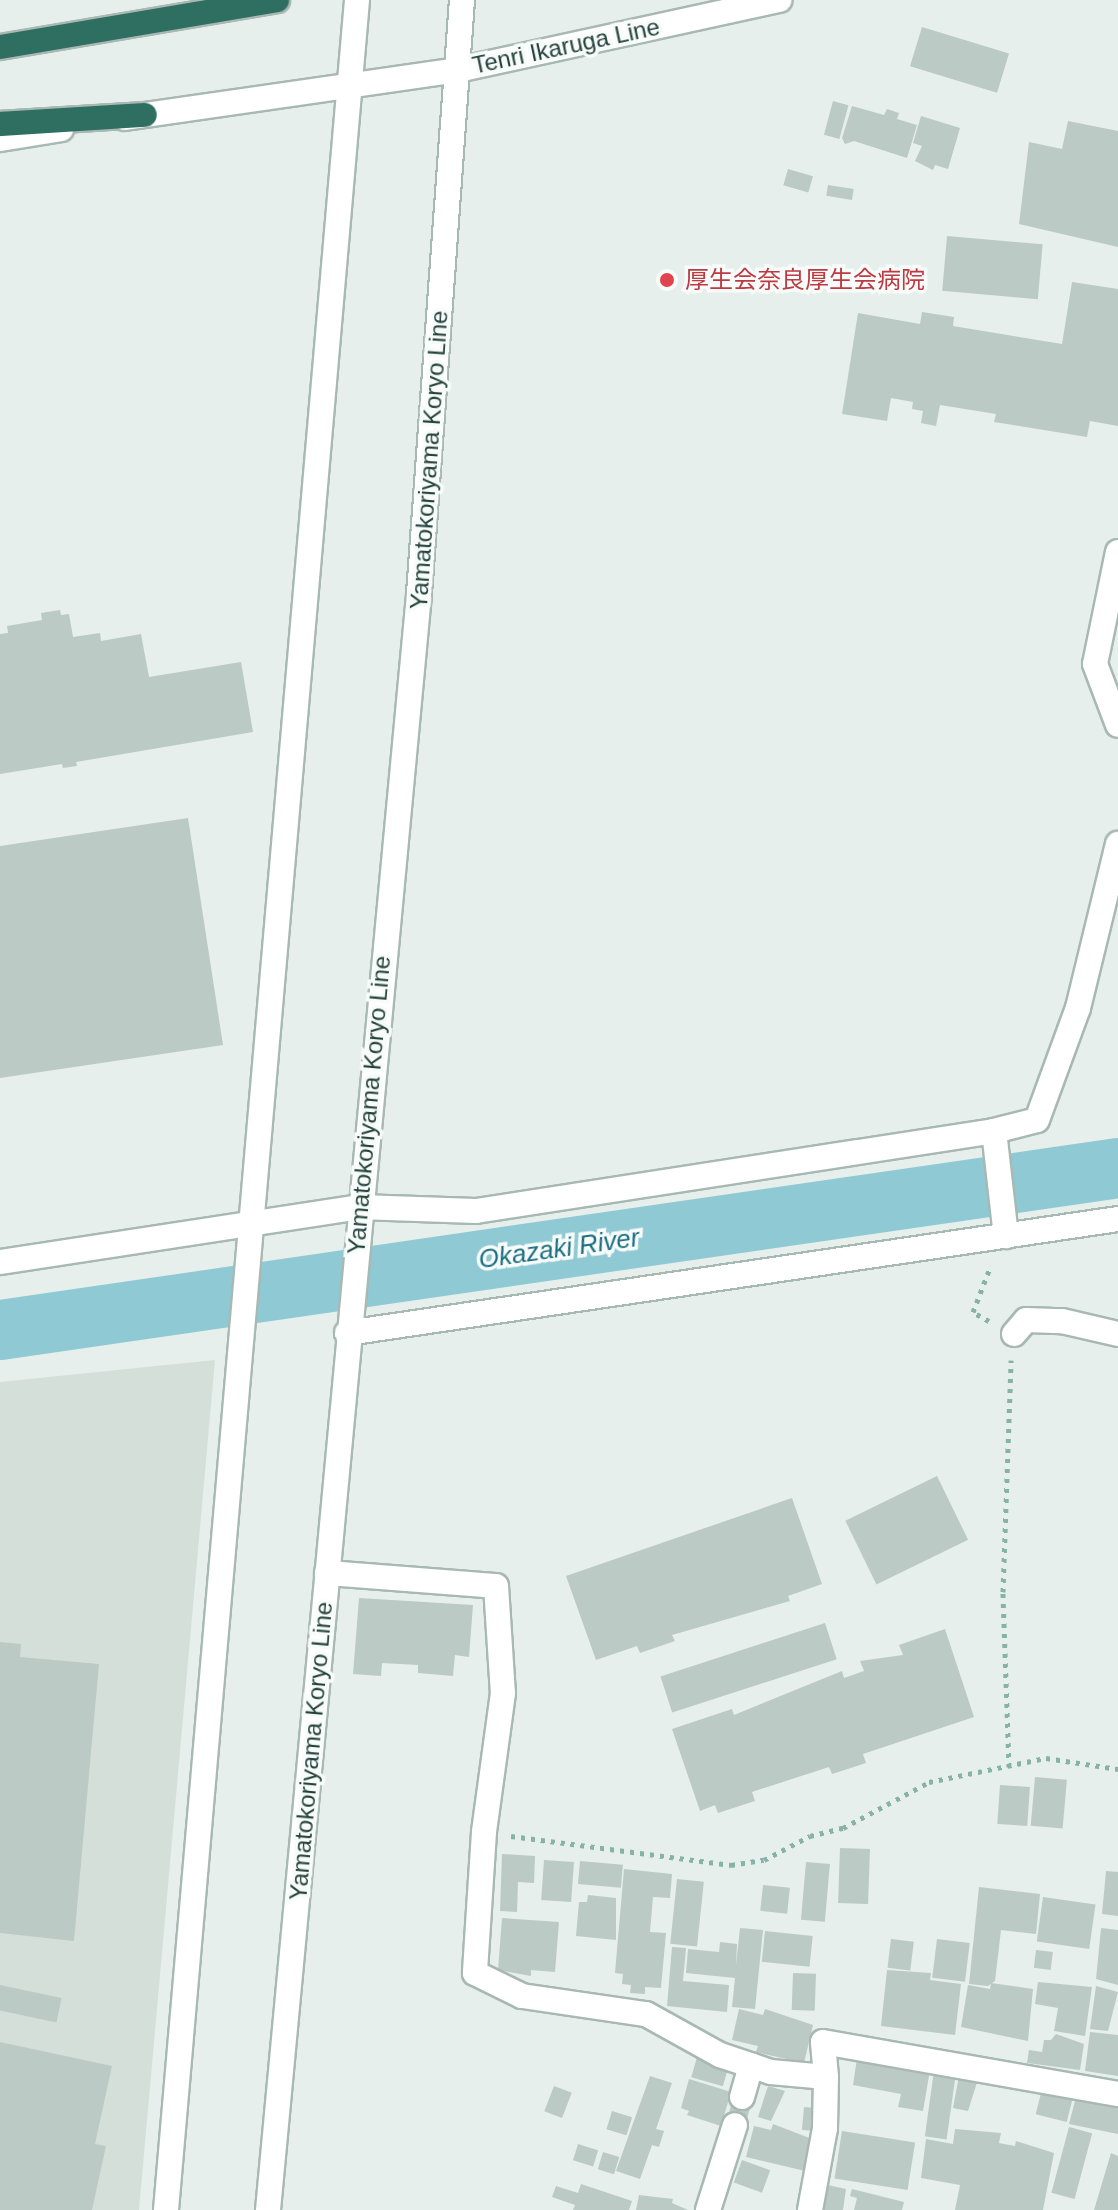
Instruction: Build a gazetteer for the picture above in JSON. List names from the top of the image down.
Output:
{
  "streets": {
    "main road": ["Tenri Ikaruga Line", "Yamatokoriyama Koryo Line"]
  },
  "crossings": [
    ["Tenri Ikaruga Line", "Yamatokoriyama Koryo Line"]
  ],
  "water": ["Okazaki River"],
  "places": ["厚生会奈良厚生会病院"]
}
